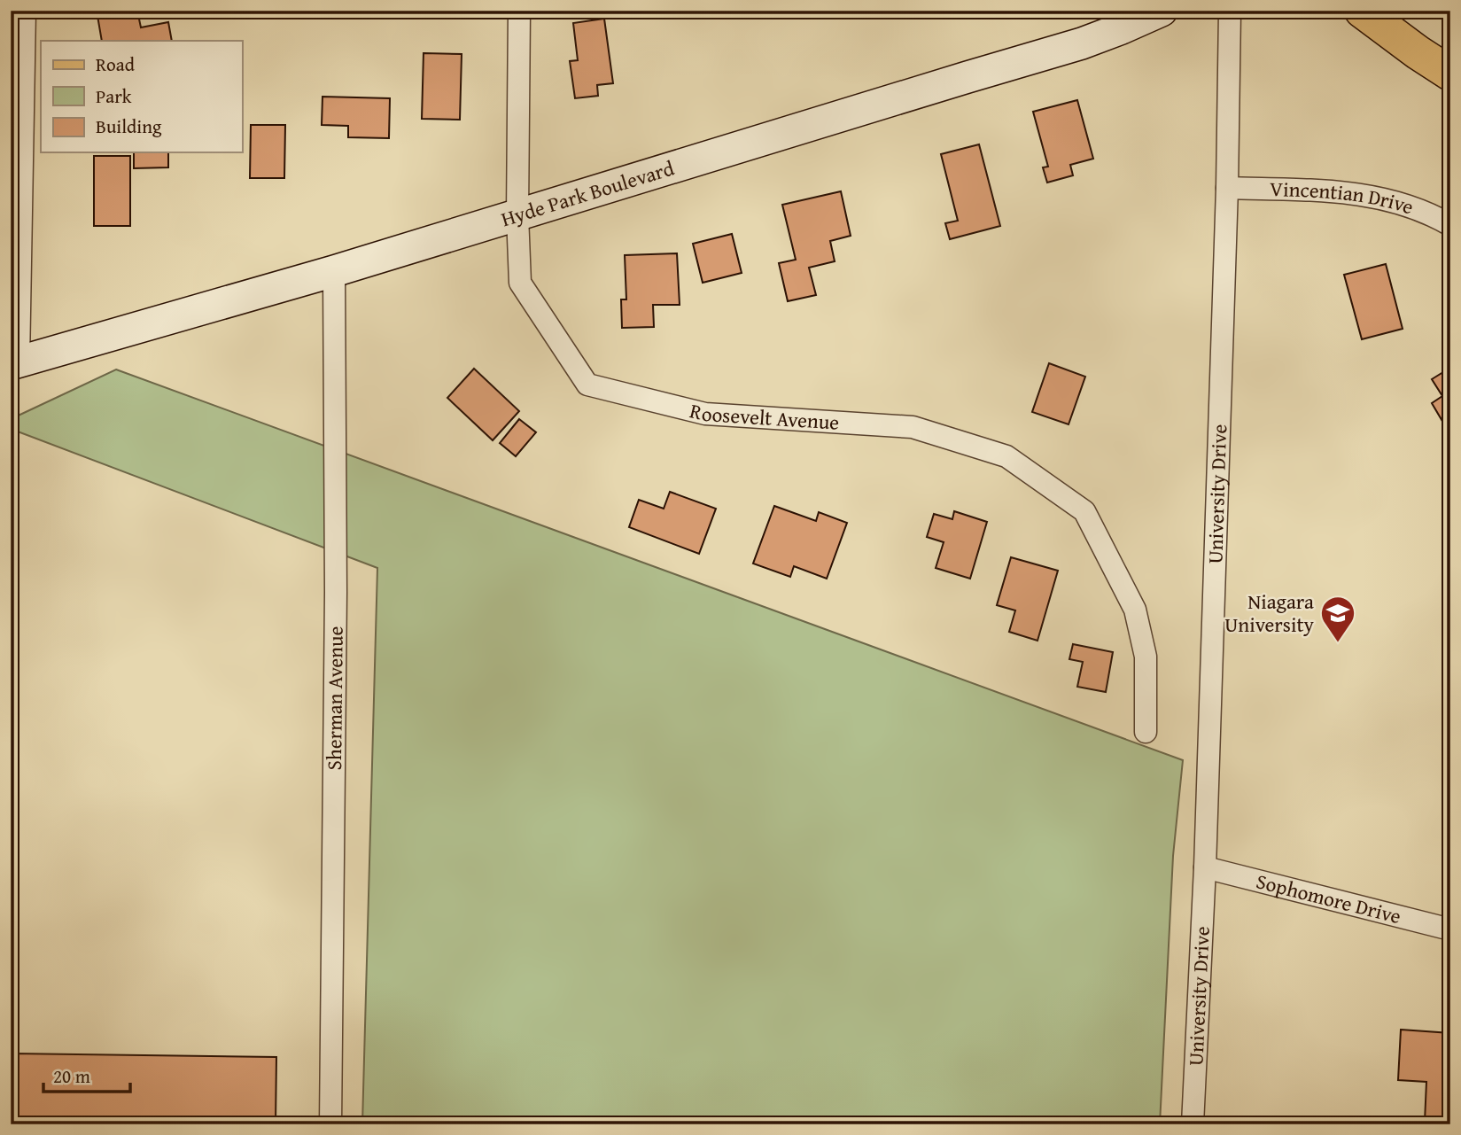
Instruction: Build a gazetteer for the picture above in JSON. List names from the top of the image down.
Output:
{
  "streets": {
    "main road": ["Hyde Park Boulevard"],
    "street": [
      "Vincentian Drive",
      "Roosevelt Avenue",
      "University Drive",
      "Sherman Avenue",
      "Sophomore Drive"
    ]
  },
  "crossings": [
    ["Hyde Park Boulevard", "Roosevelt Avenue"],
    ["Hyde Park Boulevard", "Sherman Avenue"],
    ["Vincentian Drive", "University Drive"],
    ["University Drive", "Sophomore Drive"]
  ],
  "places": {
    "school or university": ["Niagara University"]
  },
  "legend": ["Road", "Park", "Building"],
  "scale_bar": "20 m"
}
